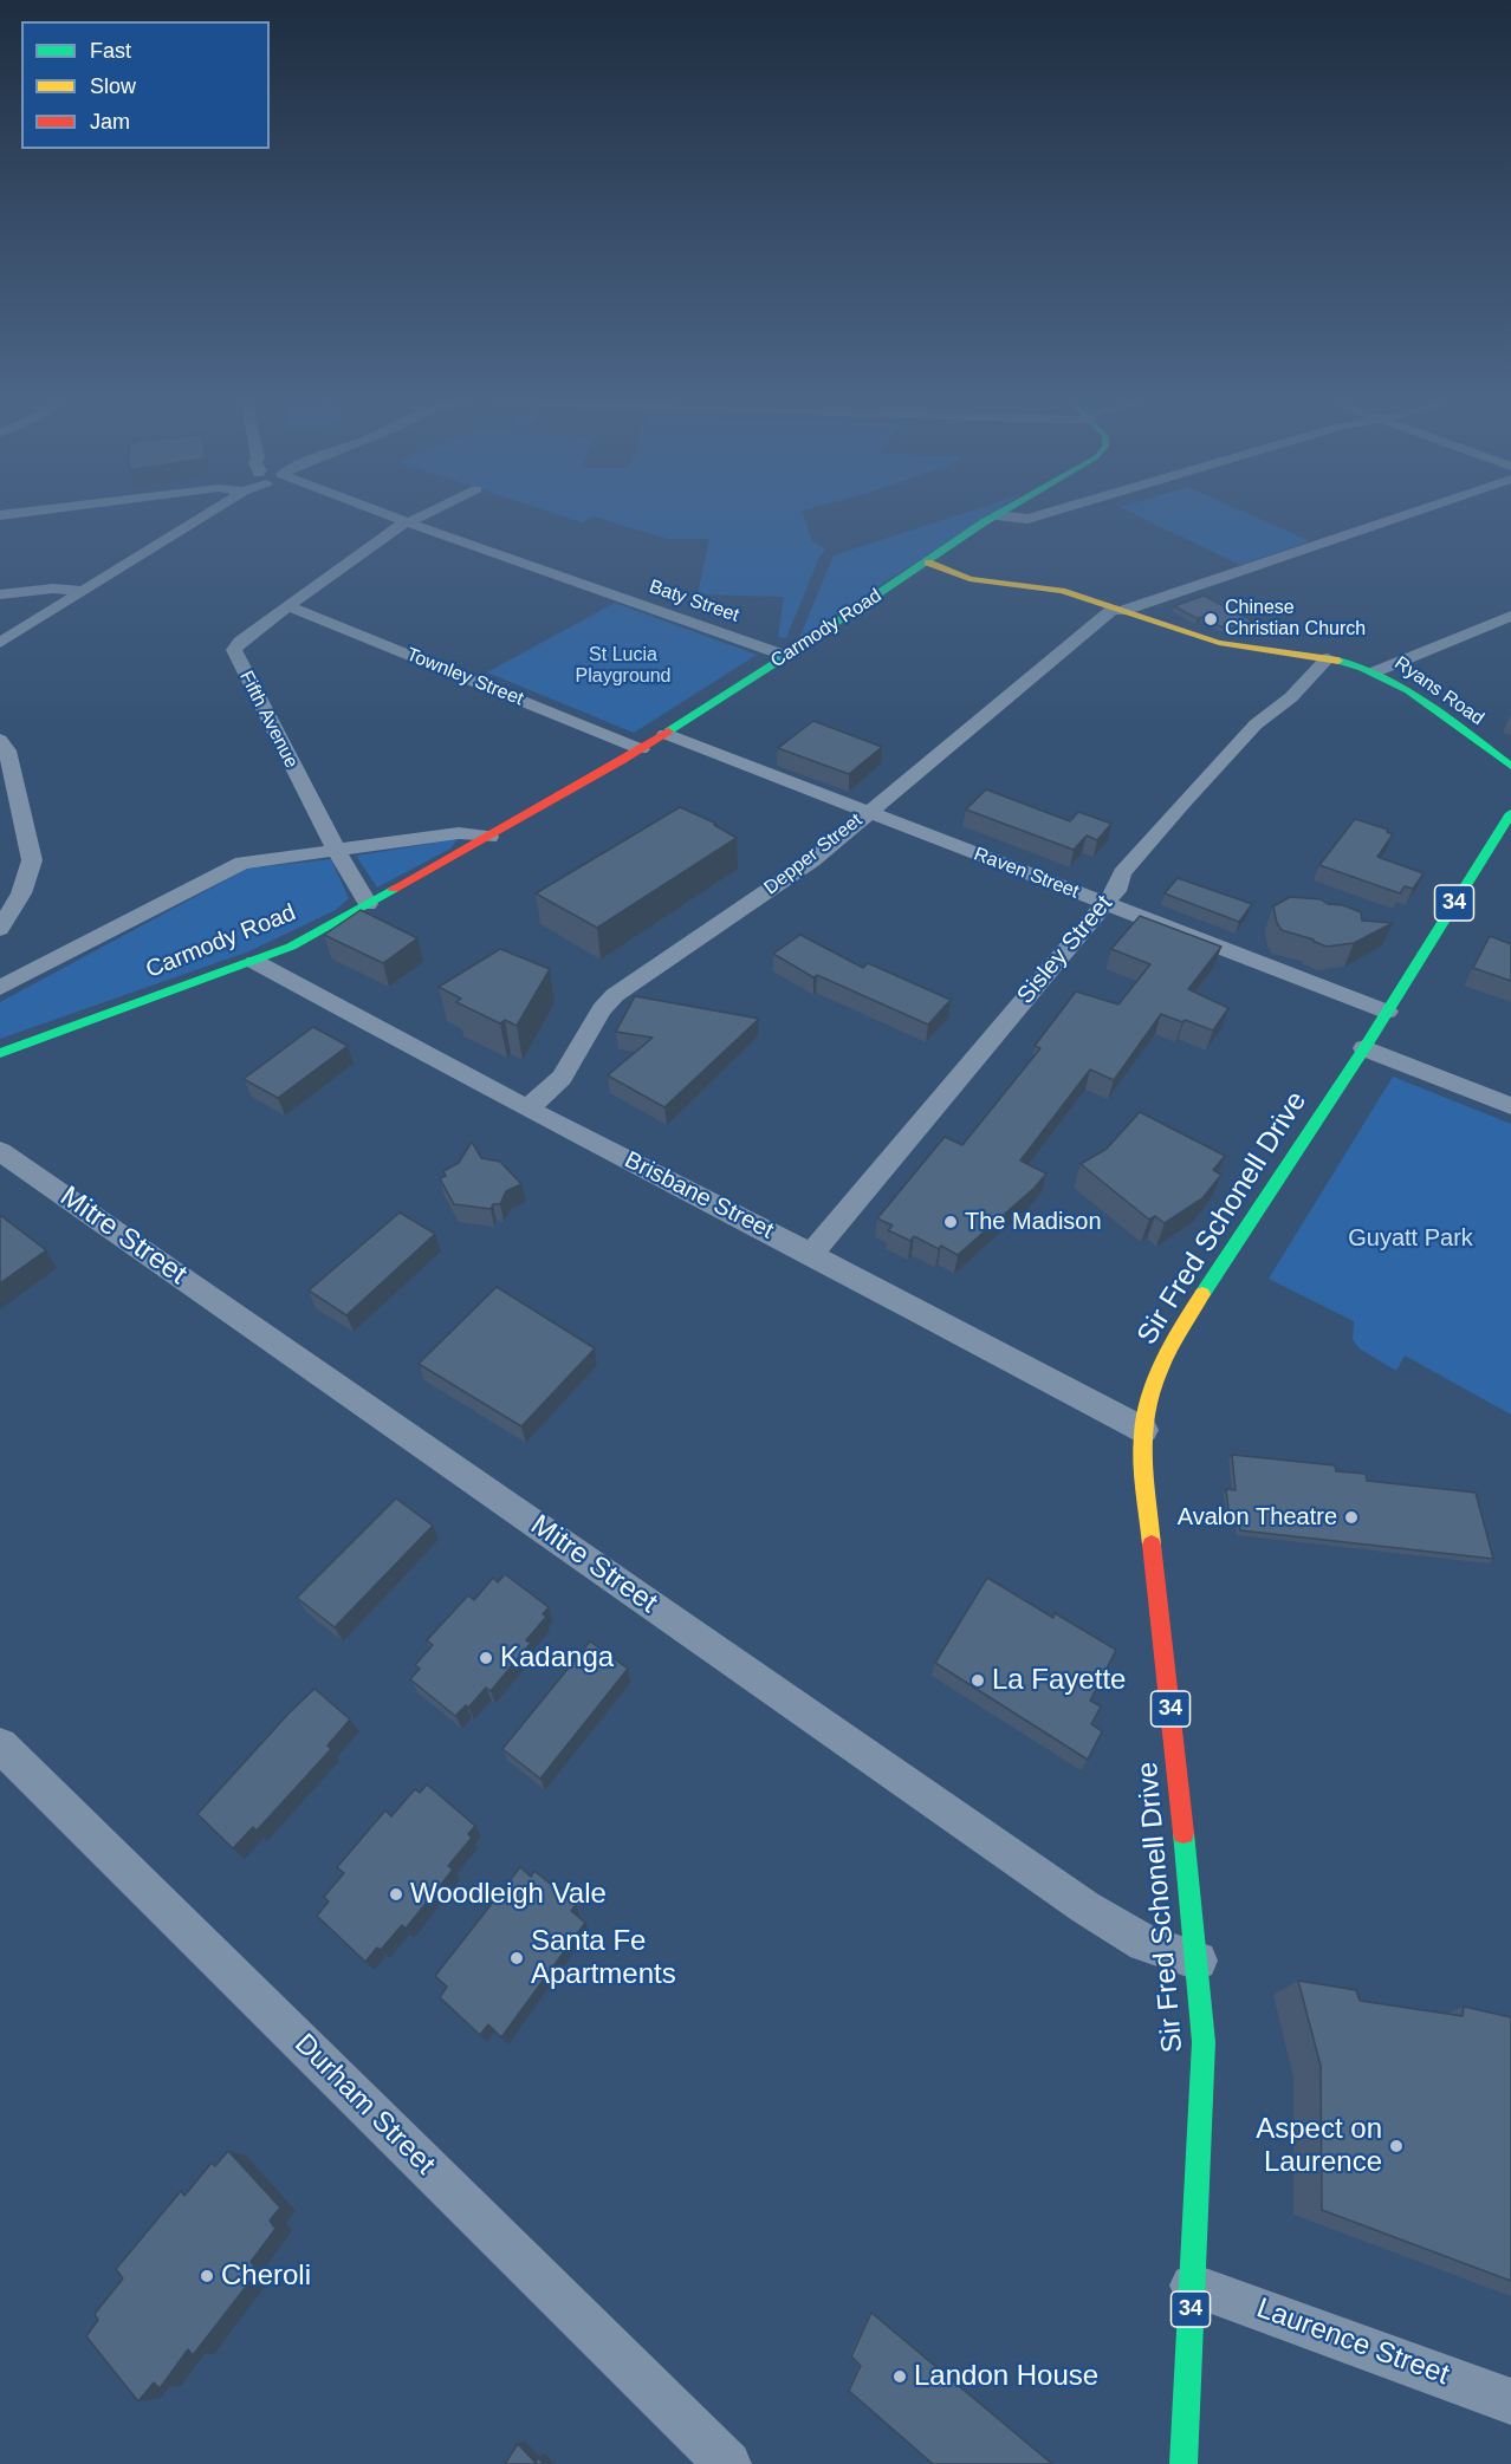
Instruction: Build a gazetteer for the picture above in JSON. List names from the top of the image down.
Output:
{
  "streets": {
    "street": [
      "Baty Street",
      "Carmody Road",
      "Townley Street",
      "Ryans Road",
      "Fifth Avenue",
      "Depper Street",
      "Raven Street",
      "34",
      "Sisley Street",
      "Brisbane Street",
      "Sir Fred Schonell Drive",
      "Mitre Street",
      "Durham Street",
      "Laurence Street"
    ]
  },
  "crossings": [
    ["Baty Street", "Carmody Road"],
    ["Baty Street", "Fifth Avenue"],
    ["Carmody Road", "Townley Street"],
    ["Carmody Road", "Ryans Road"],
    ["Carmody Road", "Fifth Avenue"],
    ["Carmody Road", "Raven Street"],
    ["Carmody Road", "Brisbane Street"],
    ["Townley Street", "Fifth Avenue"],
    ["Ryans Road", "Depper Street"],
    ["Ryans Road", "Sisley Street"],
    ["Depper Street", "Raven Street"],
    ["Depper Street", "Brisbane Street"],
    ["Raven Street", "Sisley Street"],
    ["Raven Street", "Sir Fred Schonell Drive"],
    ["Sisley Street", "Brisbane Street"],
    ["Brisbane Street", "Sir Fred Schonell Drive"],
    ["Sir Fred Schonell Drive", "Mitre Street"],
    ["Sir Fred Schonell Drive", "Laurence Street"]
  ],
  "parks": ["St Lucia Playground", "Guyatt Park"],
  "places": [
    "Chinese Christian Church",
    "The Madison",
    "Avalon Theatre",
    "Kadanga",
    "La Fayette",
    "Woodleigh Vale",
    "Santa Fe Apartments",
    "Aspect on Laurence",
    "Cheroli",
    "Landon House"
  ],
  "legend": ["Fast", "Slow", "Jam"]
}
